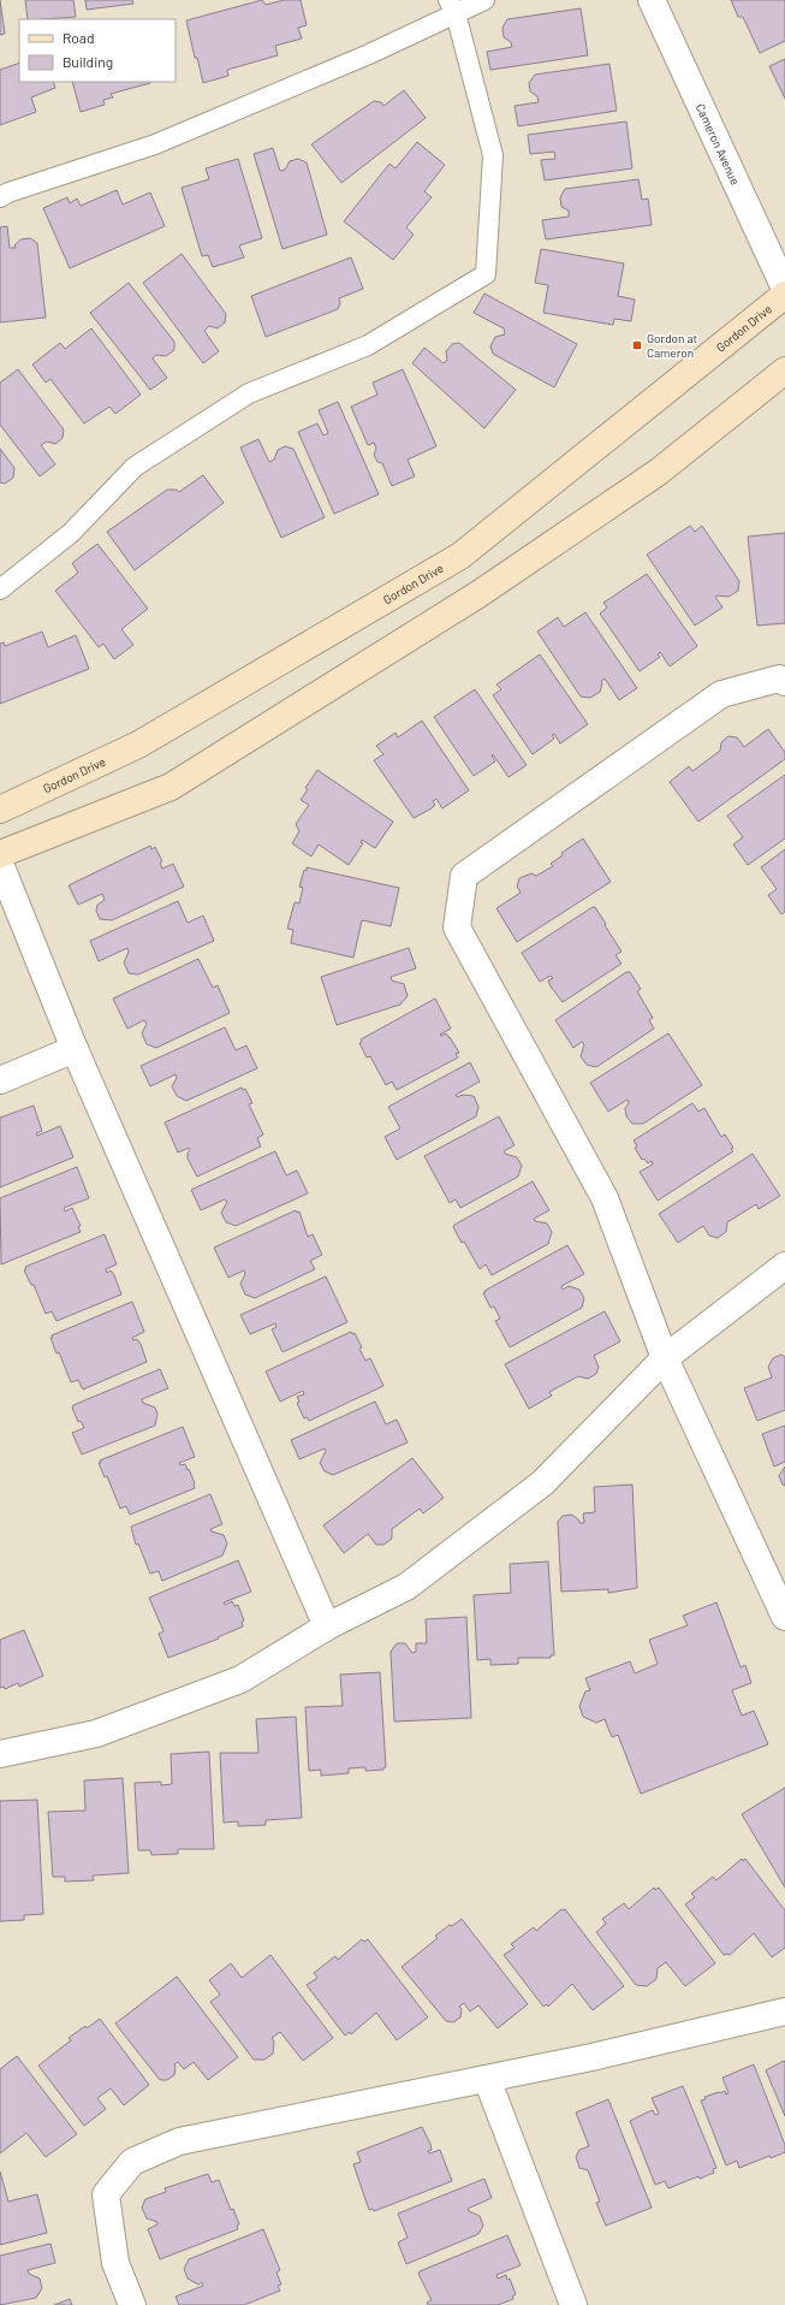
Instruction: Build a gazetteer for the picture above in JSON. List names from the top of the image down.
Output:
{
  "streets": {
    "main road": ["Gordon Drive"],
    "street": ["Cameron Avenue"]
  },
  "places": {
    "transit": ["Gordon at Cameron"]
  },
  "legend": ["Road", "Building"]
}
